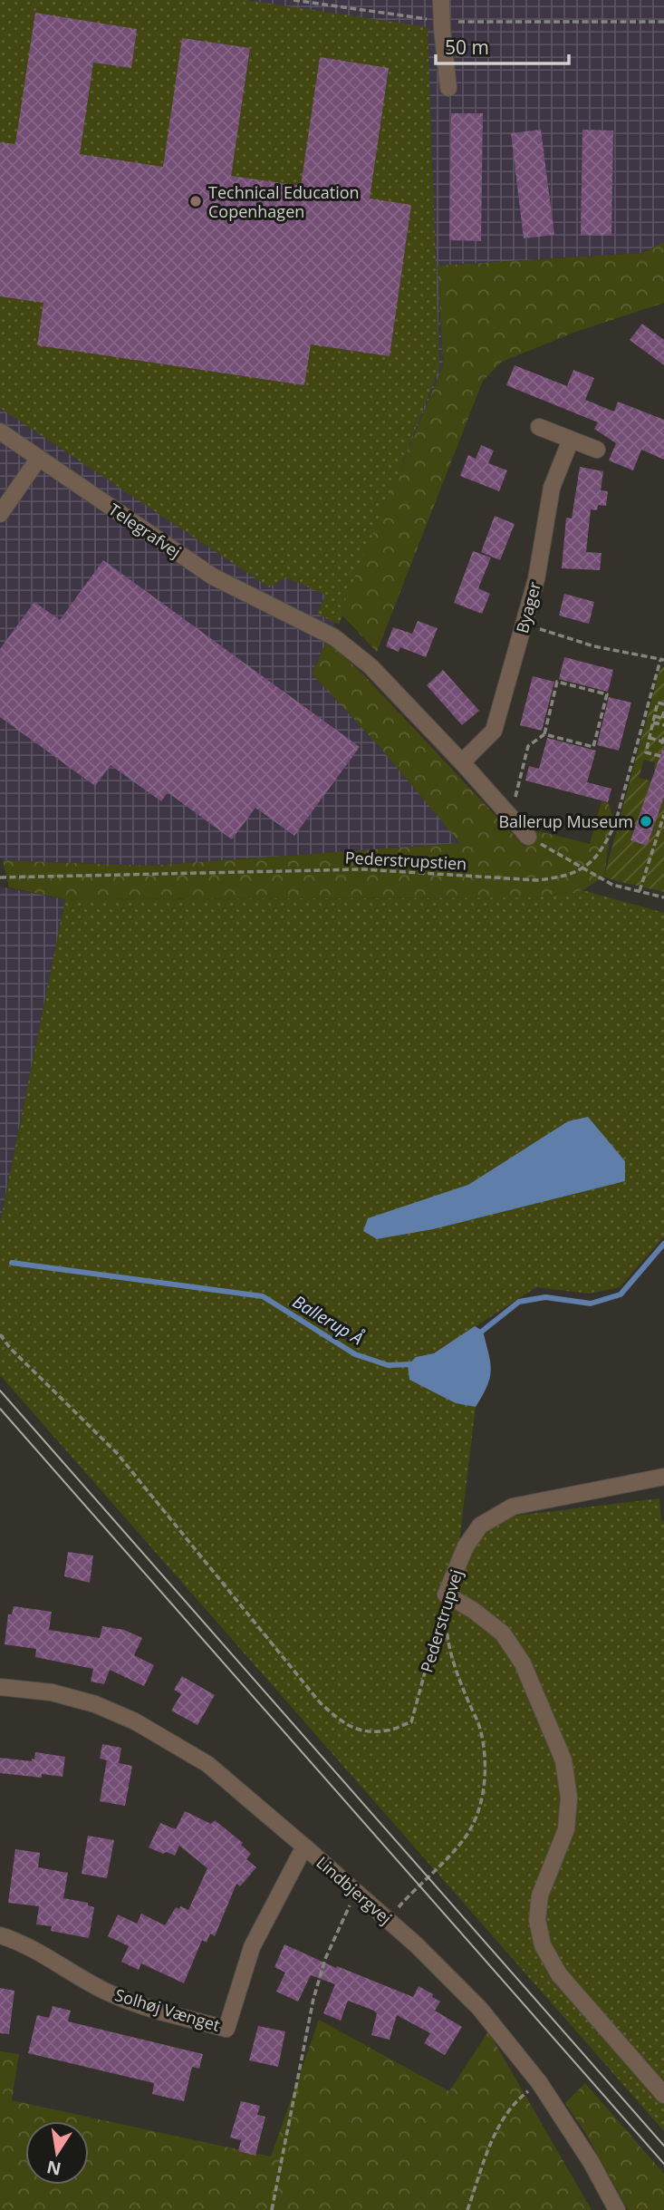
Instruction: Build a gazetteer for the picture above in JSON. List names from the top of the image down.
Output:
{
  "streets": {
    "street": [
      "Telegrafvej",
      "Byager",
      "Pederstrupvej",
      "Lindbjergvej",
      "Solhøj Vænget"
    ],
    "path": ["Pederstrupstien"]
  },
  "crossings": [
    ["Telegrafvej", "Byager"],
    ["Lindbjergvej", "Solhøj Vænget"]
  ],
  "water": ["Ballerup Å"],
  "places": ["Technical Education Copenhagen", "Ballerup Museum"],
  "scale_bar": "50 m",
  "north": "bottom"
}
